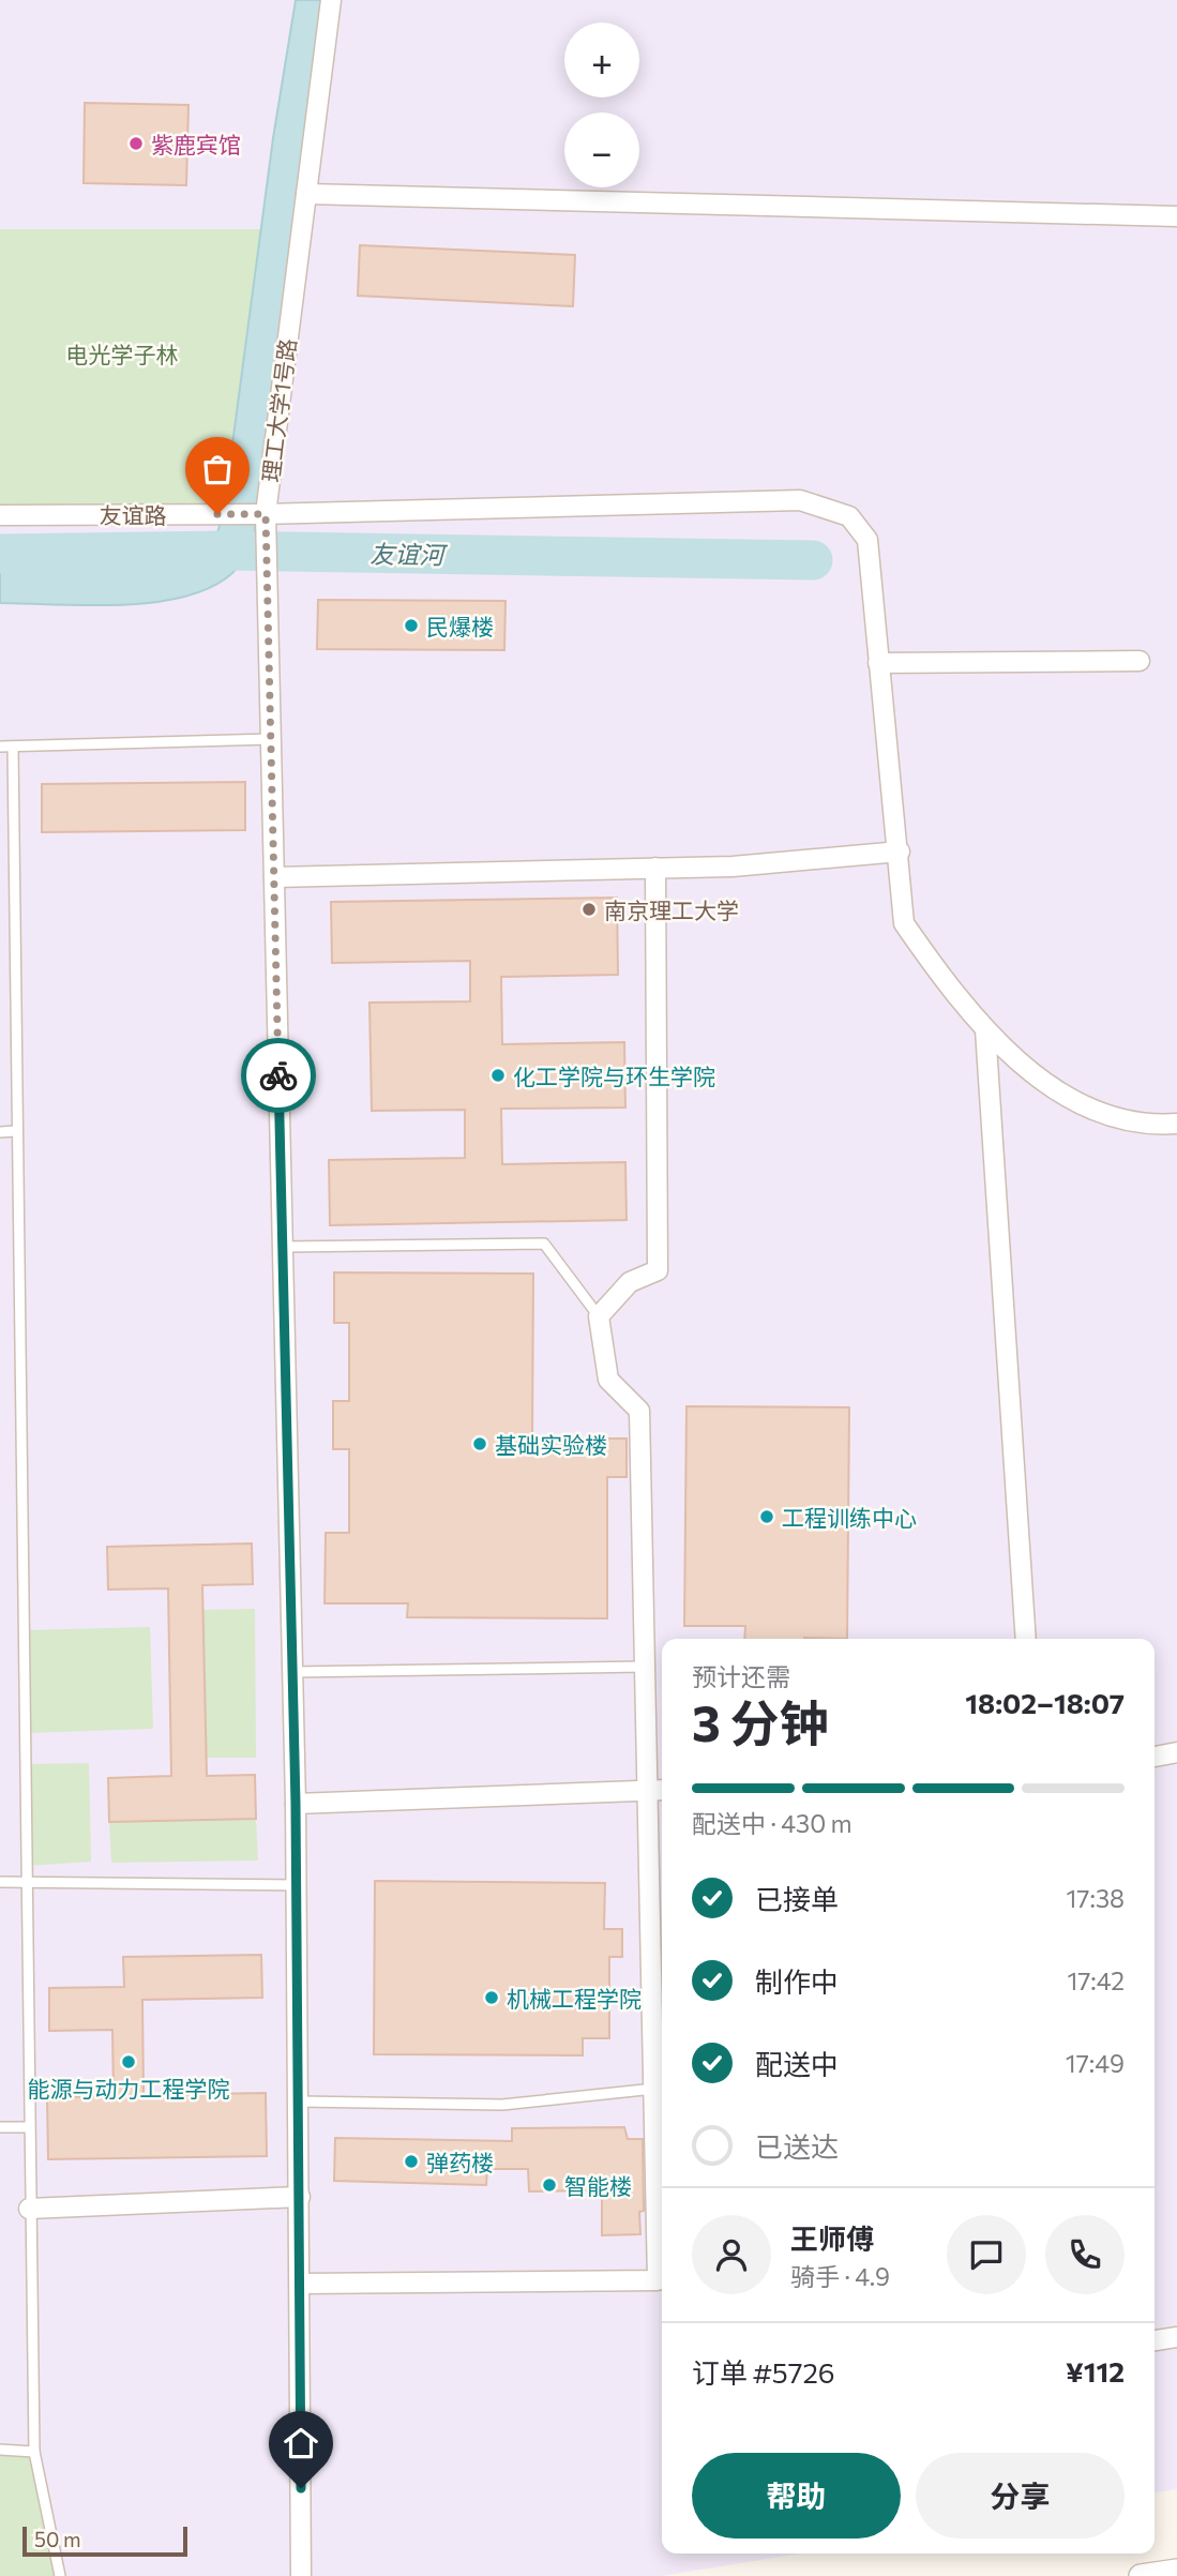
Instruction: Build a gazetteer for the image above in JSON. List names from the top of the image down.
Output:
{
  "streets": {
    "street": ["理工大学1号路", "友谊路"]
  },
  "crossings": [
    ["理工大学1号路", "友谊路"]
  ],
  "water": ["友谊河"],
  "parks": ["电光学子林"],
  "places": [
    "紫鹿宾馆",
    "民爆楼",
    "南京理工大学",
    "化工学院与环生学院",
    "基础实验楼",
    "工程训练中心",
    "机械工程学院",
    "能源与动力工程学院",
    "弹药楼",
    "智能楼"
  ],
  "scale_bar": "50 m",
  "page": {
    "map_buttons": ["+", "−"],
    "heading": ["3 分钟", "预计还需", "18:02–18:07"],
    "panel": [
      "王师傅",
      "骑手 · 4.9",
      "订单 #5726",
      "¥112"
    ],
    "bar": "配送中 · 430 m",
    "list": [
      ["已接单", "17:38"],
      ["制作中", "17:42"],
      ["配送中", "17:49"],
      "已送达"
    ],
    "buttons": ["帮助", "分享"],
    "scale": "50 m"
  }
}
